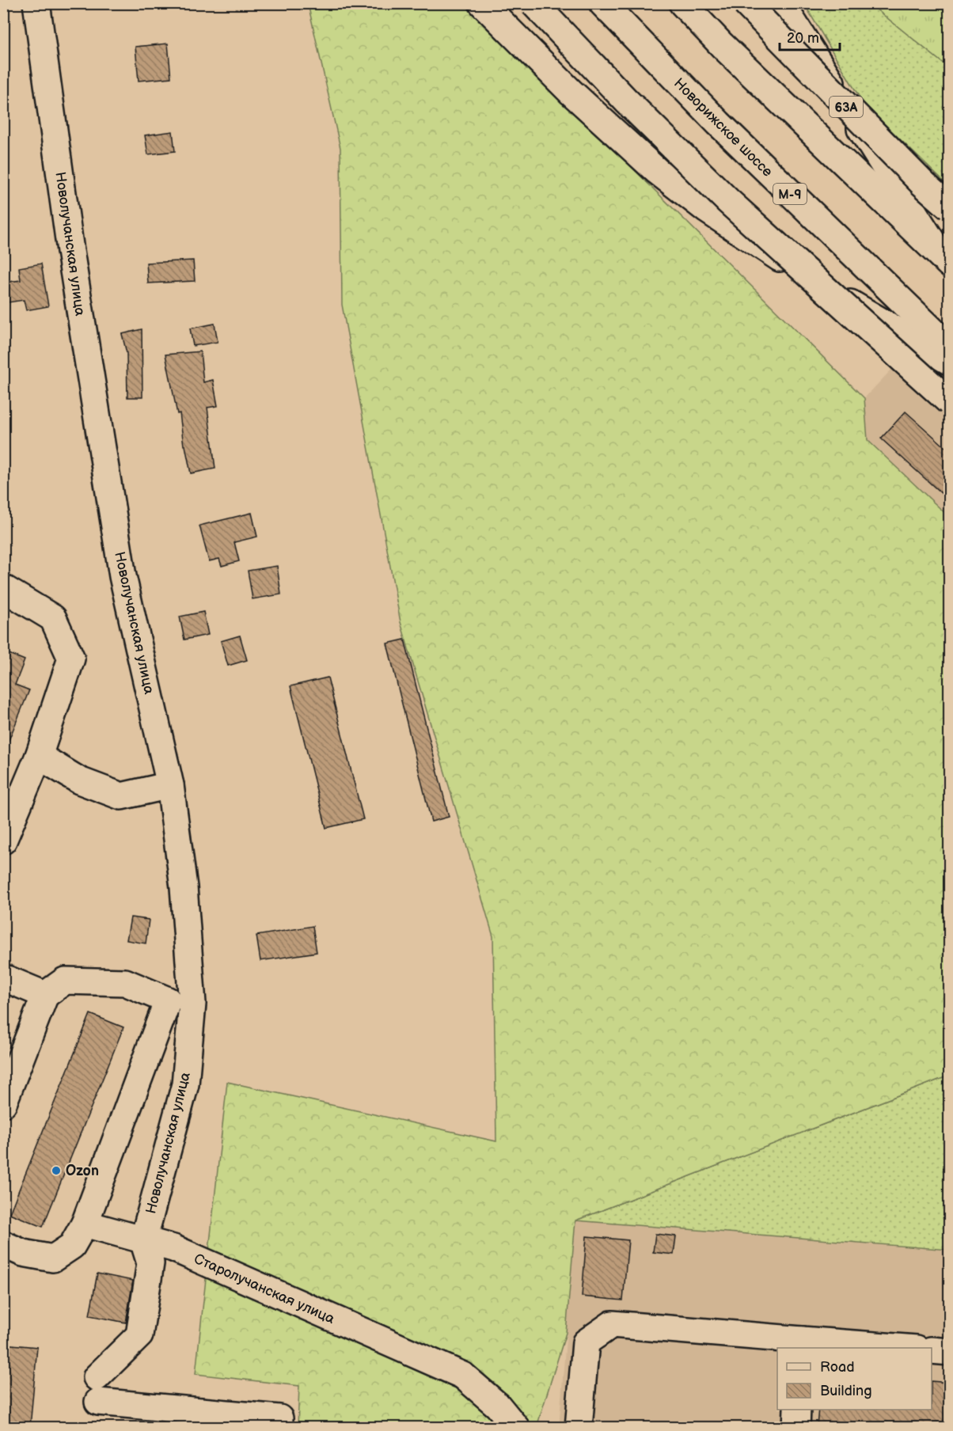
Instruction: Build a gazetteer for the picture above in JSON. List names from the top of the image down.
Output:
{
  "streets": {
    "main road": [
      "63A",
      "Новорижское шоссе",
      "М-9",
      "Новолучанская улица",
      "Старолучанская улица"
    ]
  },
  "crossings": [
    ["Новолучанская улица", "Старолучанская улица"]
  ],
  "places": ["Ozon"],
  "legend": ["Road", "Building"],
  "scale_bar": "20 m"
}
